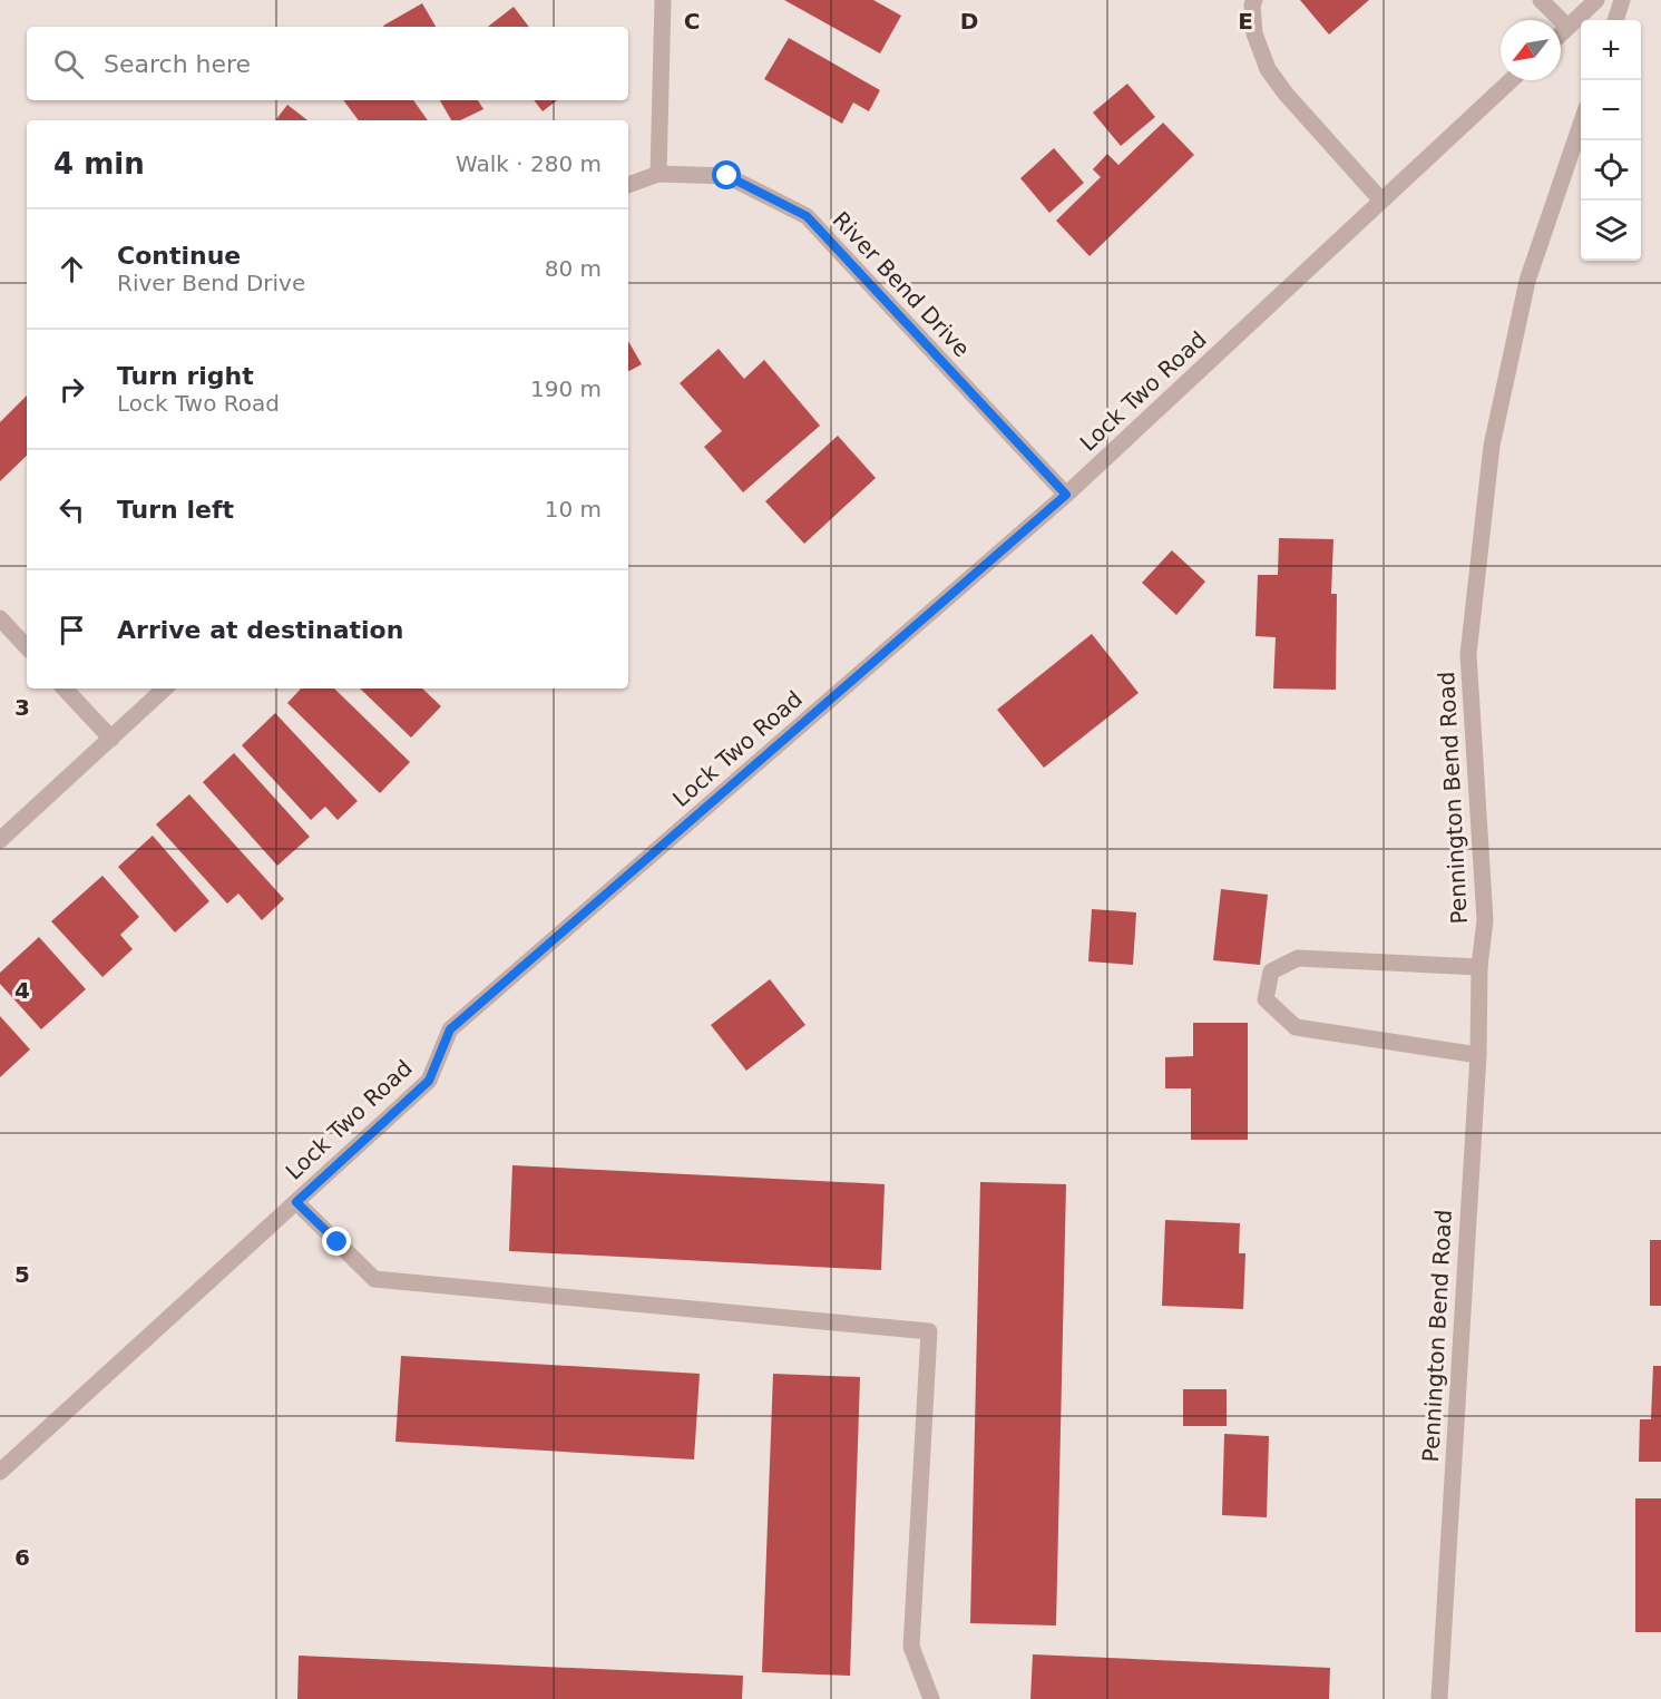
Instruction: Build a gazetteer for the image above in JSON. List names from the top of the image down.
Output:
{
  "streets": {
    "street": ["River Bend Drive", "Lock Two Road", "Pennington Bend Road"]
  },
  "crossings": [
    ["River Bend Drive", "Lock Two Road"]
  ],
  "north": "bottom left",
  "page": {
    "map_buttons": ["+", "−"],
    "search": "Search here",
    "heading": ["4 min", "Walk · 280 m"],
    "list": [
      ["Continue", "River Bend Drive", "80 m"],
      ["Turn right", "Lock Two Road", "190 m"],
      ["Turn left", "10 m"],
      "Arrive at destination"
    ]
  },
  "grid": {
    "columns": ["C", "D", "E"],
    "rows": [
      "3",
      "4",
      "5",
      "6"
    ]
  }
}
